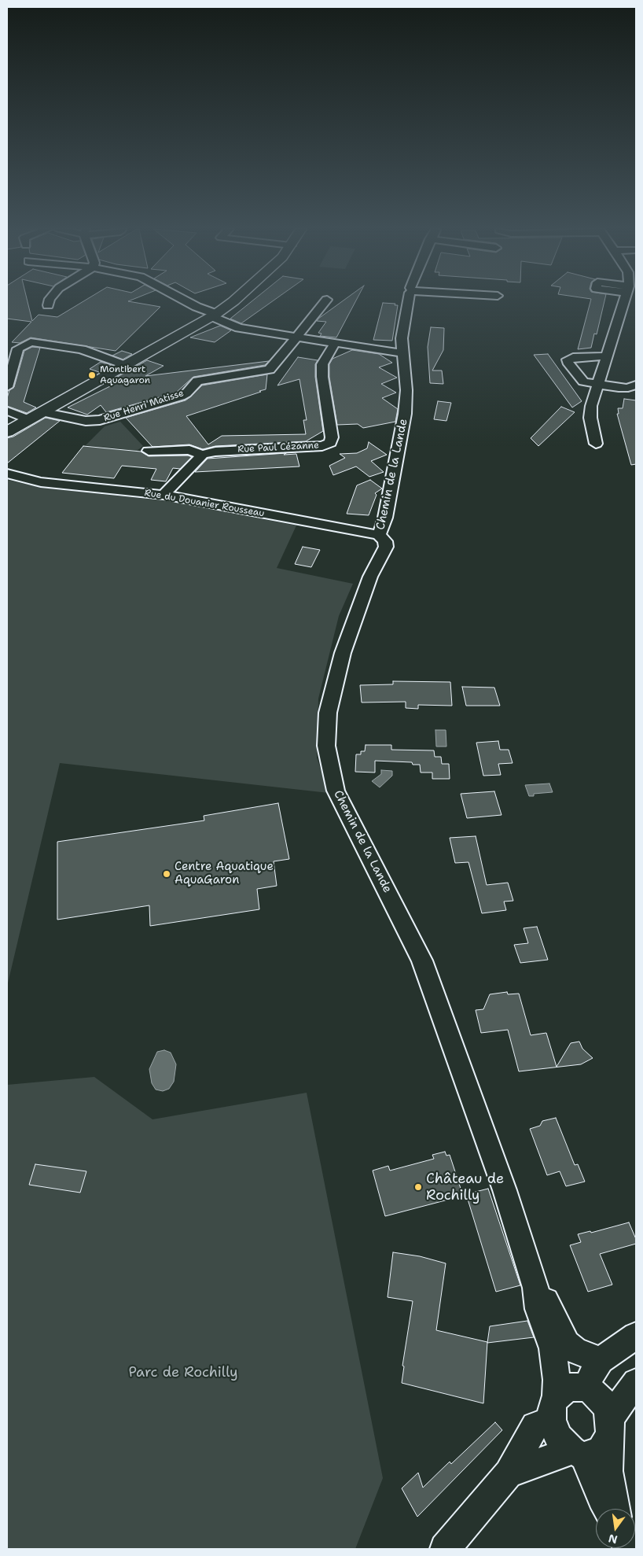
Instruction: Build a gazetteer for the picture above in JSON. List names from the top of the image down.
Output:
{
  "streets": {
    "street": [
      "Rue Henri Matisse",
      "Rue Paul Cézanne",
      "Chemin de la Lande",
      "Rue du Douanier Rousseau"
    ]
  },
  "crossings": [
    ["Chemin de la Lande", "Rue du Douanier Rousseau"]
  ],
  "parks": ["Parc de Rochilly"],
  "places": ["Montibert Aquagaron", "Centre Aquatique AquaGaron", "Château de Rochilly"],
  "north": "bottom"
}
